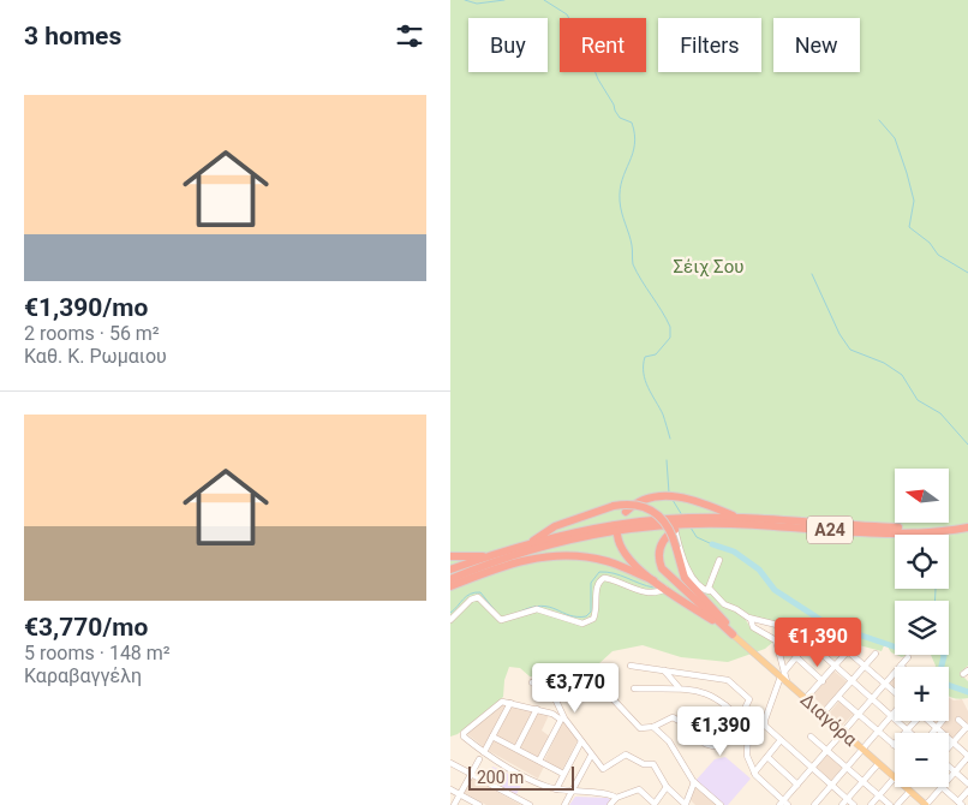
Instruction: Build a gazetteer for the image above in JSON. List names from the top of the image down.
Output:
{
  "streets": {
    "highway": ["Α24"],
    "main road": ["Διαγόρα"]
  },
  "parks": ["Σέιχ Σου"],
  "scale_bar": "200 m",
  "north": "left",
  "page": {
    "heading": "3 homes",
    "chip": [
      "Buy",
      "Rent",
      "Filters",
      "New"
    ],
    "list": [
      {
        "name": "€1,390/mo",
        "note": "2 rooms · 56 m² · Καθ. Κ. Ρωμαιου"
      },
      {
        "name": "€3,770/mo",
        "note": "5 rooms · 148 m² · Καραβαγγέλη"
      }
    ],
    "map_buttons": ["+", "−"],
    "price": ["€1,390", "€3,770", "€1,390"],
    "scale": "200 m"
  }
}
